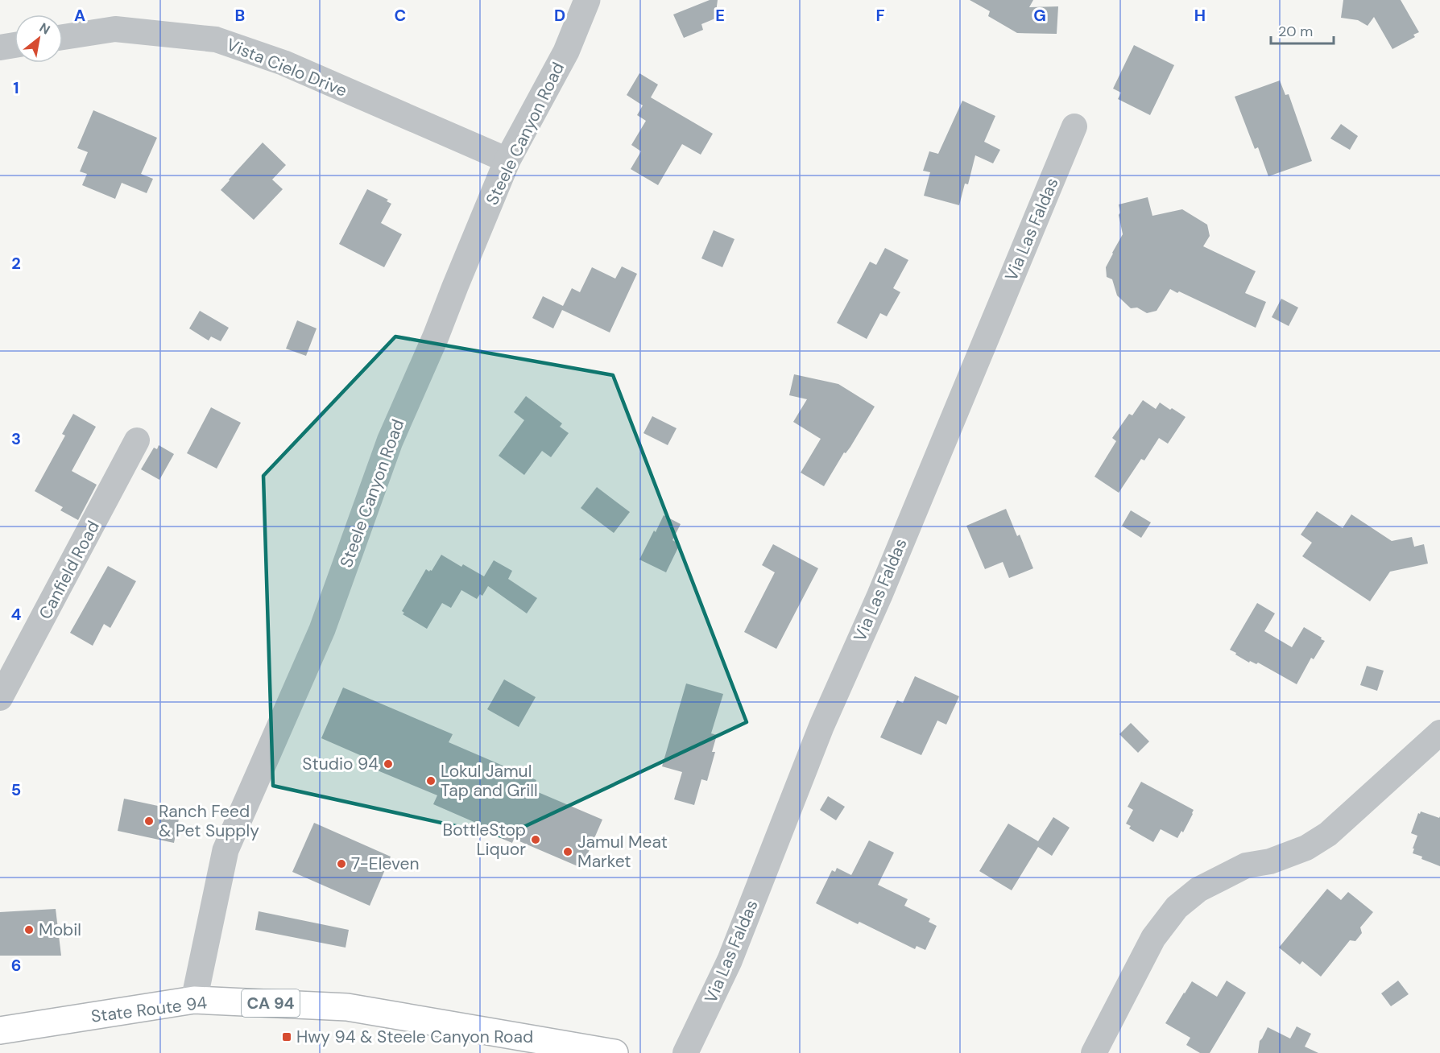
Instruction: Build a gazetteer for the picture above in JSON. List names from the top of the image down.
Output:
{
  "streets": {
    "highway": ["CA 94", "State Route 94"],
    "street": [
      "Vista Cielo Drive",
      "Steele Canyon Road",
      "Via Las Faldas",
      "Canfield Road"
    ]
  },
  "crossings": [
    ["Vista Cielo Drive", "Steele Canyon Road"],
    ["Steele Canyon Road", "State Route 94"]
  ],
  "places": {
    "other": [
      "Studio 94",
      "Lokul Jamul Tap and Grill",
      "Ranch Feed & Pet Supply",
      "BottleStop Liquor",
      "Jamul Meat Market",
      "7-Eleven",
      "Mobil"
    ],
    "transit": ["Hwy 94 & Steele Canyon Road"]
  },
  "scale_bar": "20 m",
  "north": "top right",
  "grid": {
    "columns": [
      "A",
      "B",
      "C",
      "D",
      "E",
      "F",
      "G",
      "H"
    ],
    "rows": [
      "1",
      "2",
      "3",
      "4",
      "5",
      "6"
    ]
  }
}
